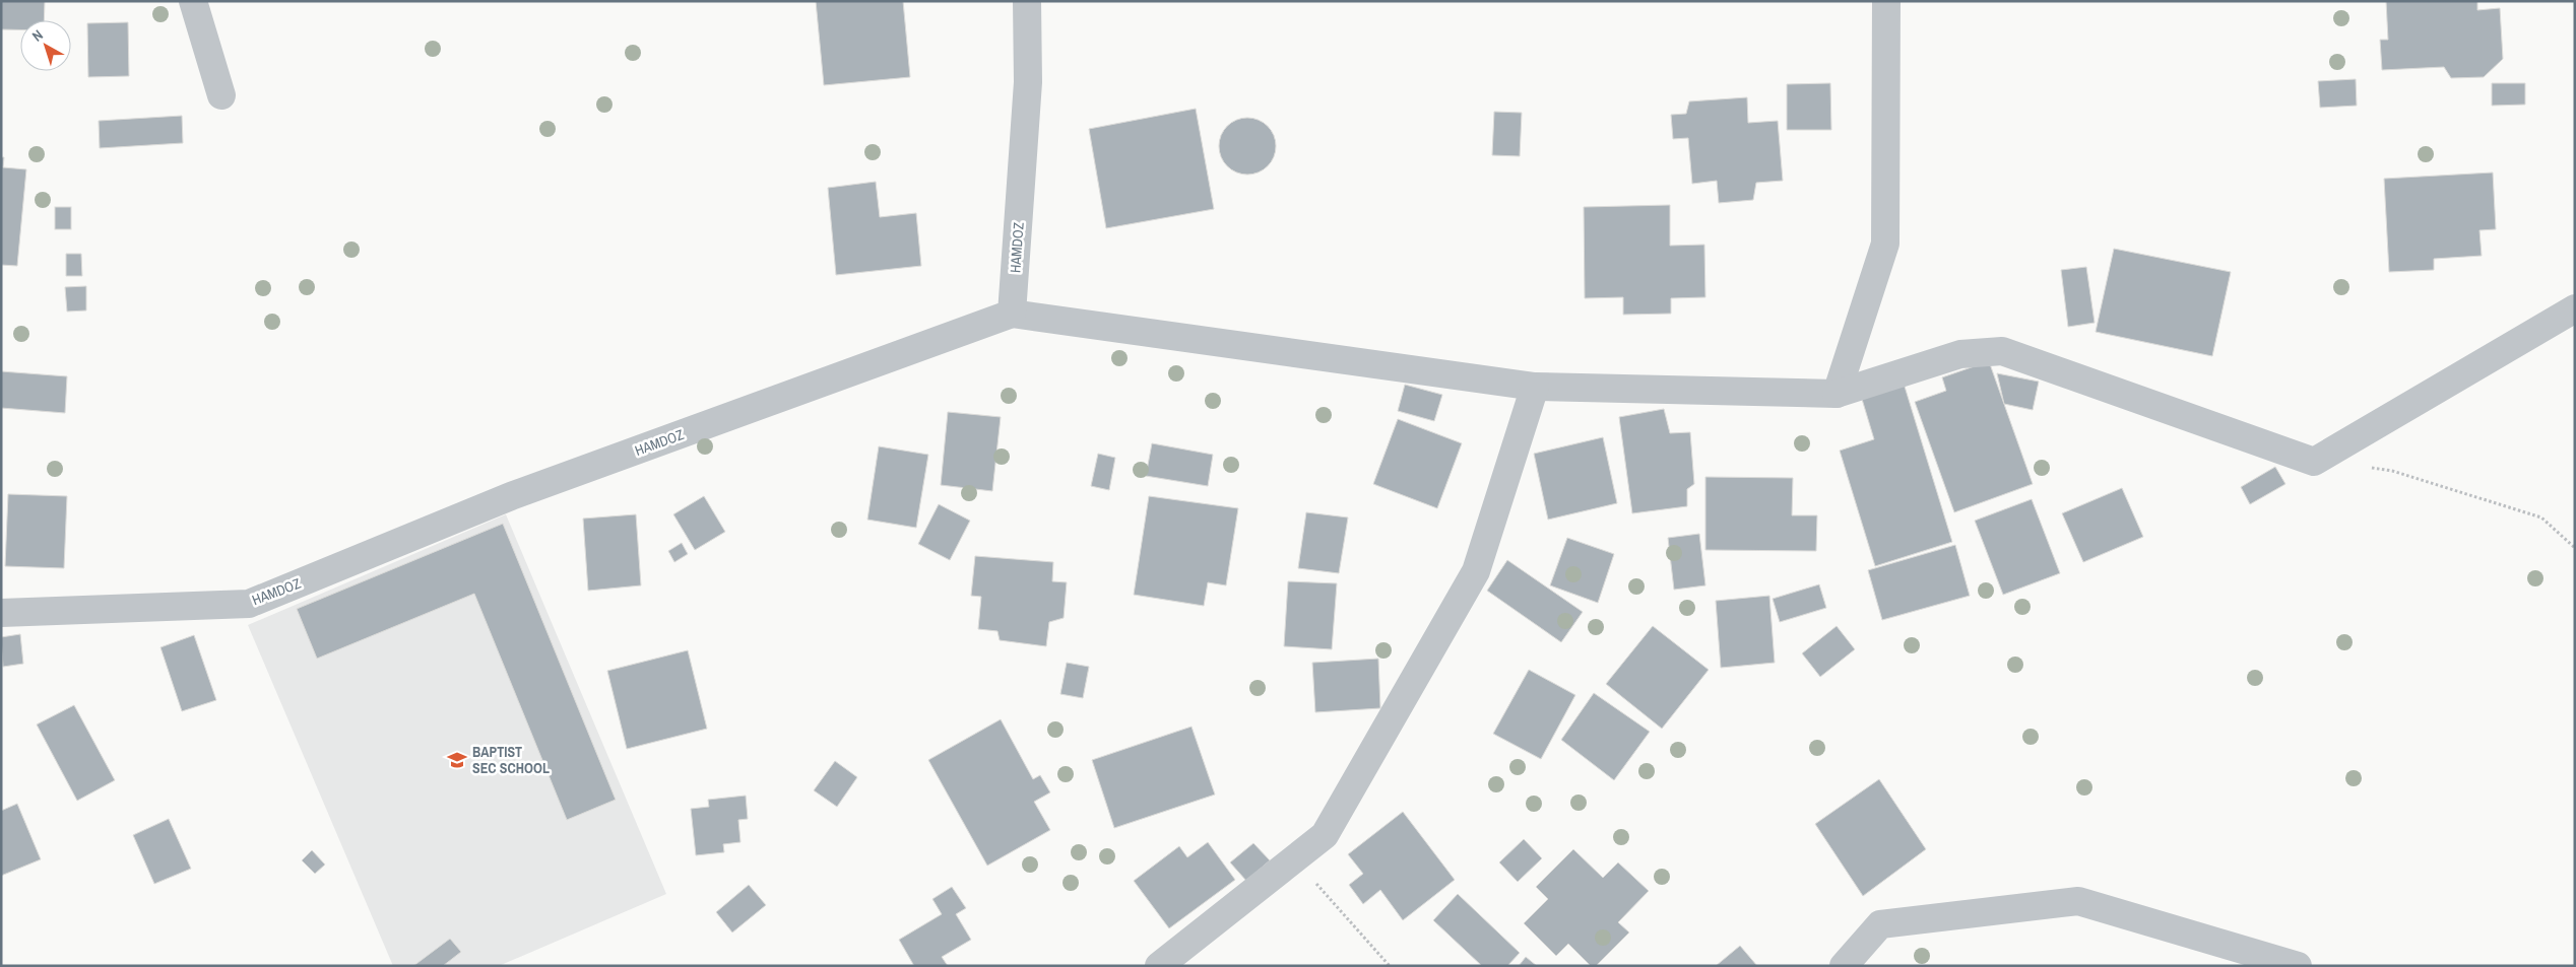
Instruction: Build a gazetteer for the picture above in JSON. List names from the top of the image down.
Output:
{
  "streets": {
    "street": ["HAMDOZ"]
  },
  "places": {
    "school or university": ["BAPTIST SEC SCHOOL"]
  },
  "north": "top left"
}
